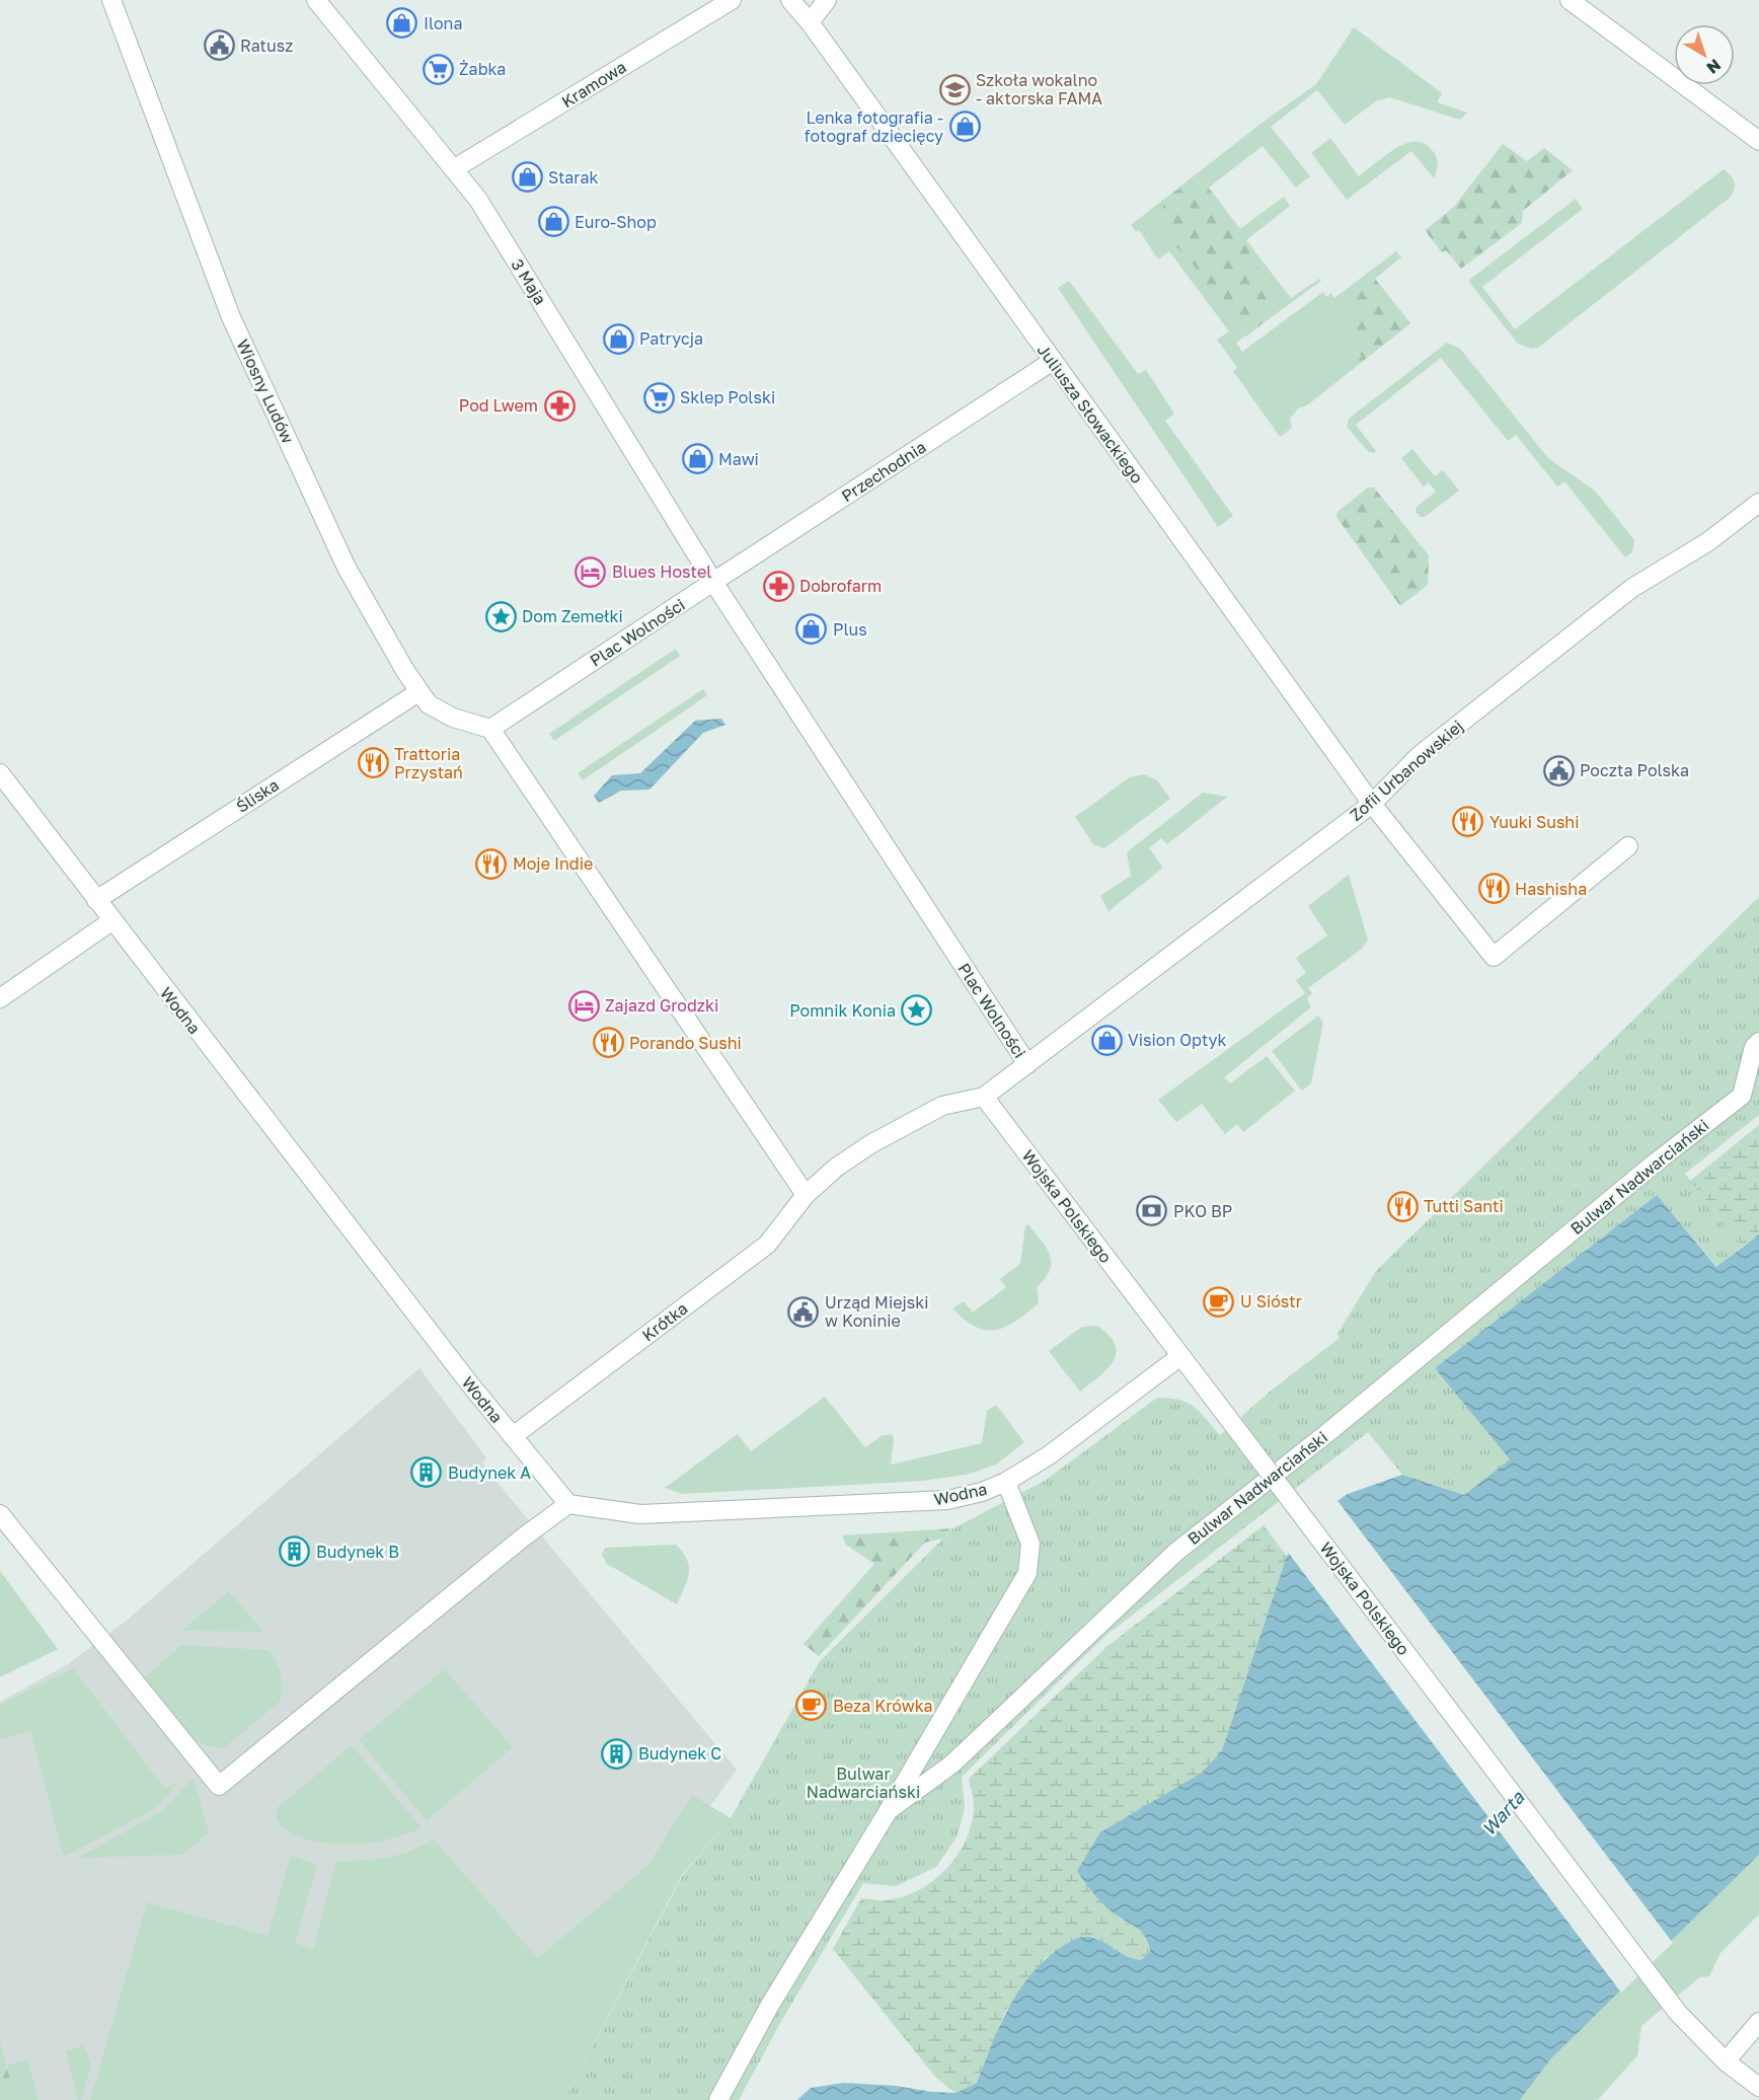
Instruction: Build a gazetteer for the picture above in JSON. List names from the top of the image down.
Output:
{
  "streets": {
    "street": [
      "Kramowa",
      "3 Maja",
      "Wiosny Ludów",
      "Juliusza Słowackiego",
      "Przechodnia",
      "Plac Wolności",
      "Zofii Urbanowskiej",
      "Śliska",
      "Wodna",
      "Bulwar Nadwarciański",
      "Wojska Polskiego",
      "Krótka"
    ]
  },
  "crossings": [
    ["Kramowa", "3 Maja"],
    ["3 Maja", "Przechodnia"],
    ["3 Maja", "Plac Wolności"],
    ["Wiosny Ludów", "Plac Wolności"],
    ["Wiosny Ludów", "Śliska"],
    ["Juliusza Słowackiego", "Przechodnia"],
    ["Juliusza Słowackiego", "Zofii Urbanowskiej"],
    ["Przechodnia", "Plac Wolności"],
    ["Plac Wolności", "Zofii Urbanowskiej"],
    ["Plac Wolności", "Wojska Polskiego"],
    ["Plac Wolności", "Krótka"],
    ["Śliska", "Wodna"],
    ["Wodna", "Wojska Polskiego"],
    ["Wodna", "Krótka"]
  ],
  "water": ["Warta"],
  "parks": ["Bulwar Nadwarciański"],
  "places": {
    "shop": [
      "Ilona",
      "Lenka fotografia - fotograf dziecięcy",
      "Starak",
      "Euro-Shop",
      "Patrycja",
      "Mawi",
      "Plus",
      "Vision Optyk"
    ],
    "public building": ["Ratusz", "Poczta Polska", "Urząd Miejski w Koninie"],
    "supermarket": ["Żabka", "Sklep Polski"],
    "school or university": ["Szkoła wokalno - aktorska FAMA"],
    "pharmacy": ["Pod Lwem", "Dobrofarm"],
    "hotel": ["Blues Hostel", "Zajazd Grodzki"],
    "place": ["Dom Zemełki", "Pomnik Konia"],
    "restaurant": [
      "Trattoria Przystań",
      "Yuuki Sushi",
      "Moje Indie",
      "Hashisha",
      "Porando Sushi",
      "Tutti Santi"
    ],
    "bank": ["PKO BP"],
    "cafe": ["U Sióstr", "Beza Krówka"],
    "building": ["Budynek A", "Budynek B", "Budynek C"]
  },
  "north": "bottom right"
}
